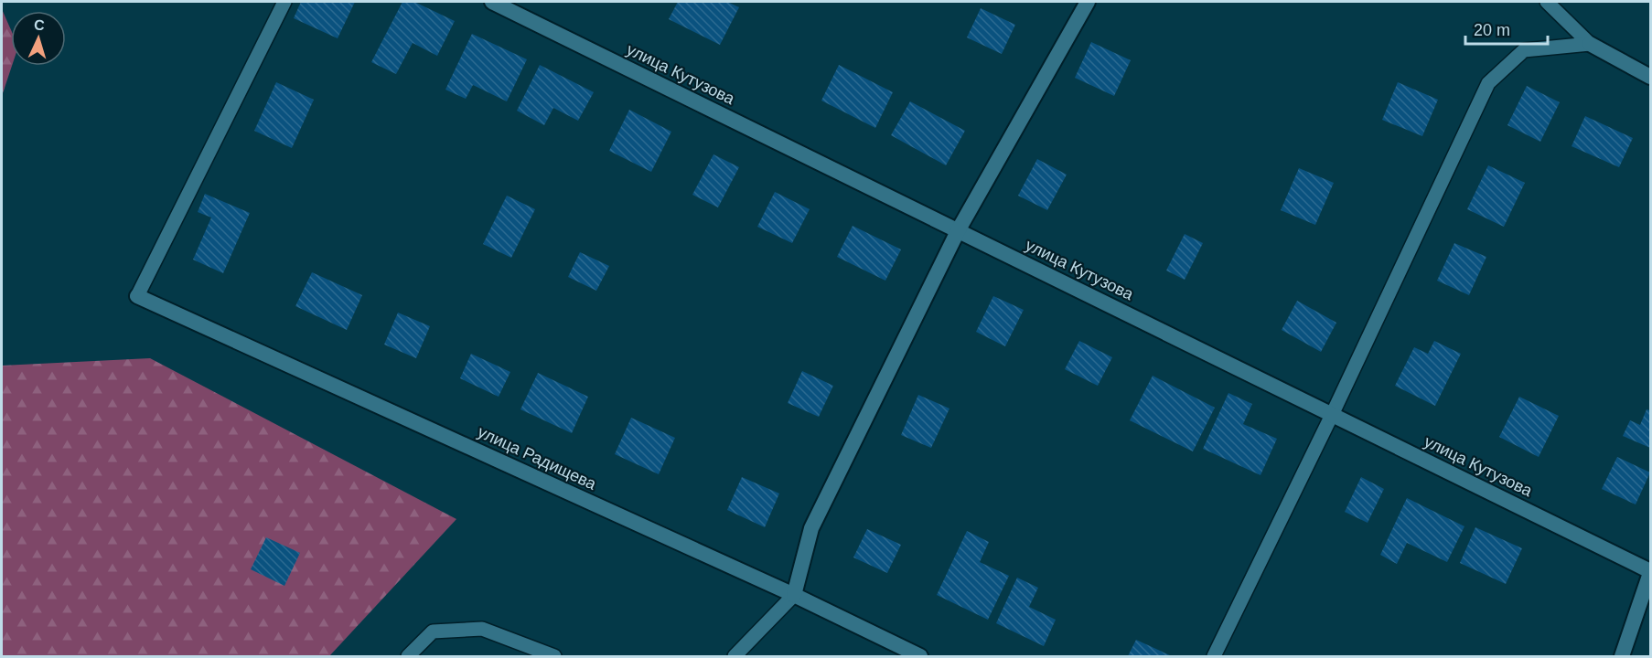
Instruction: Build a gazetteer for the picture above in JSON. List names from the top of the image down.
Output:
{
  "streets": {
    "street": ["улица Кутузова", "улица Радищева"]
  },
  "scale_bar": "20 m",
  "north": "top"
}
